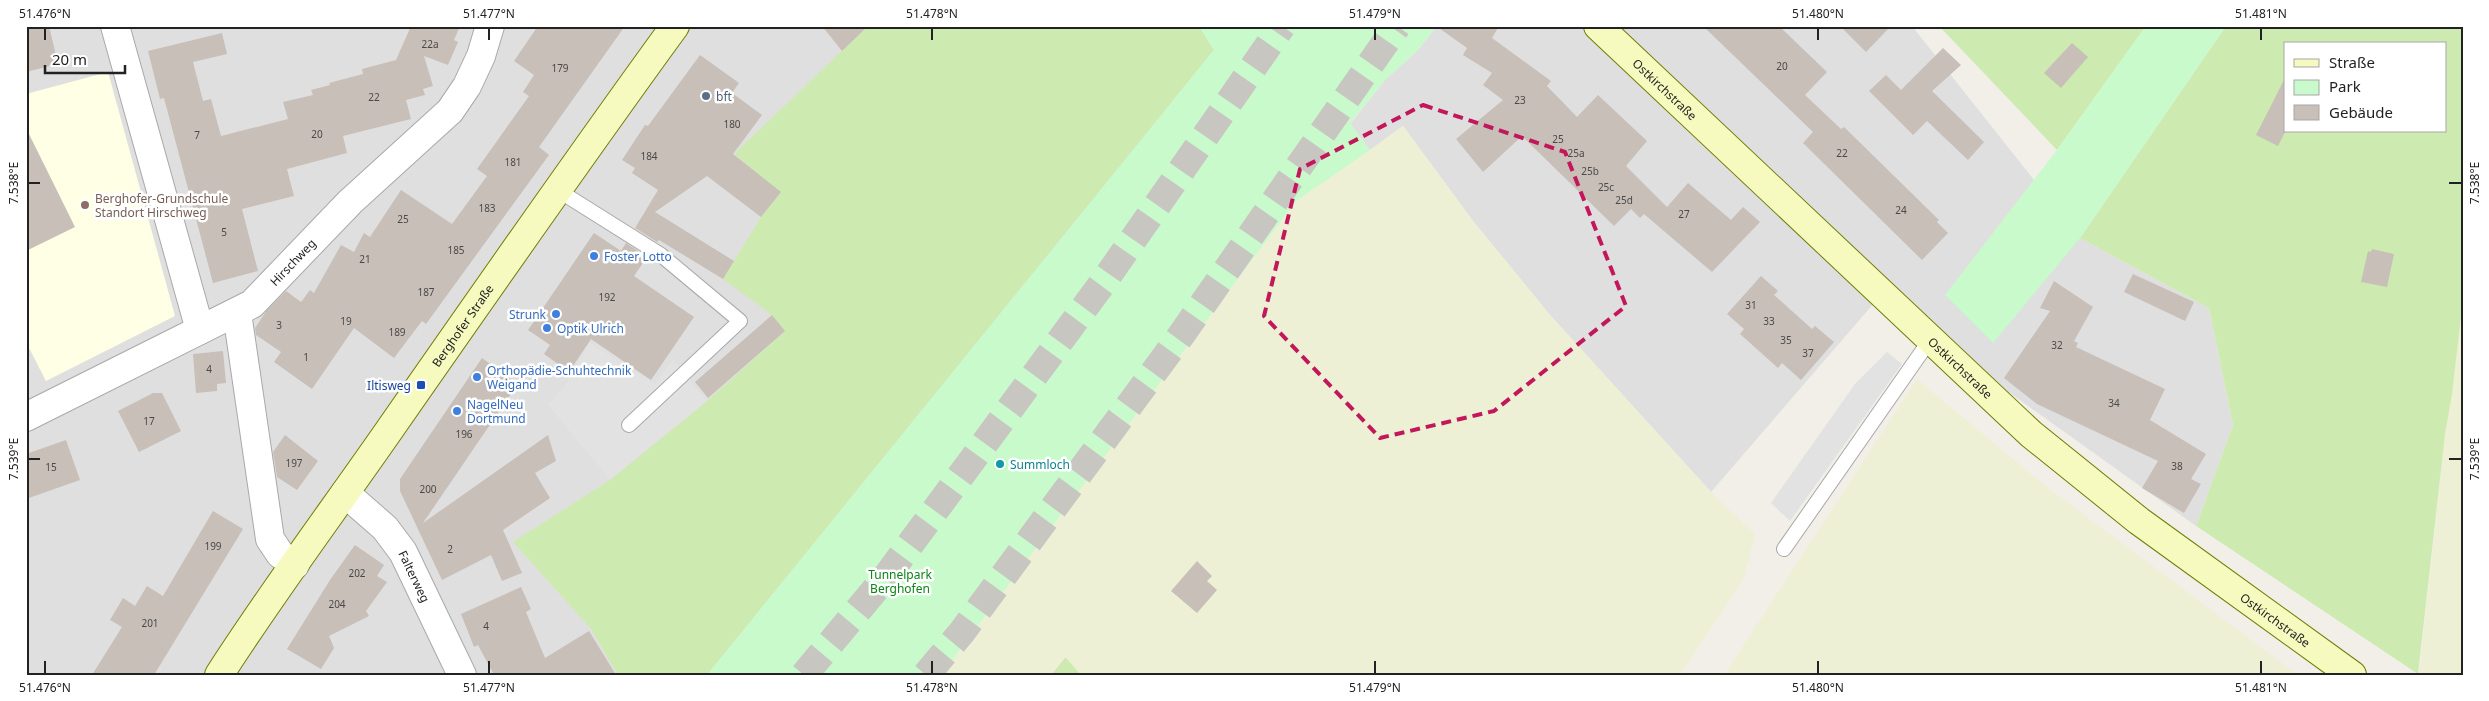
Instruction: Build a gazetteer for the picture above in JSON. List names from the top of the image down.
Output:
{
  "streets": {
    "street": [
      "Ostkirchstraße",
      "Hirschweg",
      "Berghofer Straße",
      "Falterweg"
    ]
  },
  "crossings": [
    ["Berghofer Straße", "Falterweg"]
  ],
  "parks": ["Tunnelpark Berghofen"],
  "places": {
    "other": [
      "bft",
      "Berghofer-Grundschule Standort Hirschweg",
      "Foster Lotto",
      "Strunk",
      "Optik Ulrich",
      "Orthopädie-Schuhtechnik Weigand",
      "NagelNeu Dortmund",
      "Summloch"
    ],
    "transit": ["Iltisweg"]
  },
  "house_numbers": [
    "22a",
    "20",
    "179",
    "22",
    "23",
    "180",
    "20",
    "7",
    "25",
    "25a",
    "22",
    "184",
    "181",
    "25b",
    "25c",
    "25d",
    "183",
    "24",
    "27",
    "25",
    "5",
    "185",
    "21",
    "187",
    "192",
    "31",
    "19",
    "33",
    "3",
    "189",
    "35",
    "32",
    "37",
    "1",
    "4",
    "34",
    "17",
    "196",
    "197",
    "38",
    "15",
    "200",
    "199",
    "2",
    "202",
    "204",
    "201",
    "4"
  ],
  "legend": ["Straße", "Park", "Gebäude"],
  "scale_bar": "20 m",
  "coordinates": [
    "51.476°N",
    "51.477°N",
    "51.478°N",
    "51.479°N",
    "51.480°N",
    "51.481°N",
    "7.538°E",
    "7.539°E"
  ]
}
